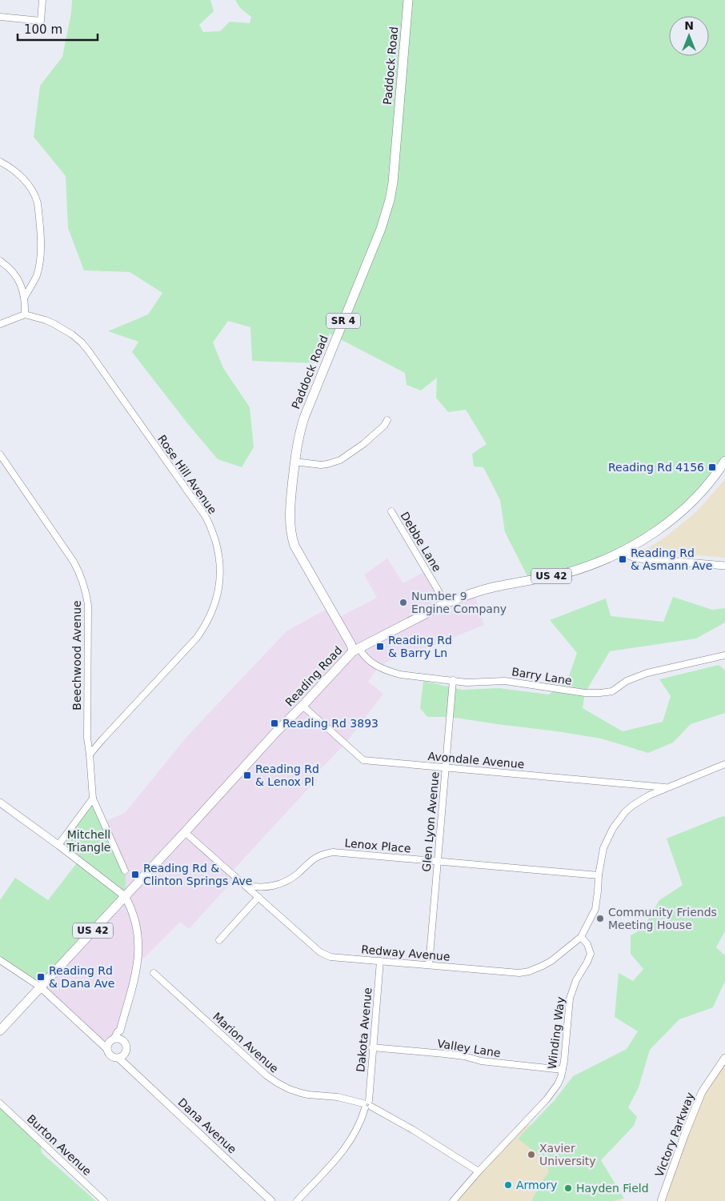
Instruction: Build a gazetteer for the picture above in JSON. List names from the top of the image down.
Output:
{
  "streets": {
    "main road": [
      "Paddock Road",
      "SR 4",
      "US 42",
      "Reading Road"
    ],
    "street": [
      "Rose Hill Avenue",
      "Debbe Lane",
      "Beechwood Avenue",
      "Barry Lane",
      "Avondale Avenue",
      "Glen Lyon Avenue",
      "Lenox Place",
      "Redway Avenue",
      "Dakota Avenue",
      "Winding Way",
      "Marion Avenue",
      "Valley Lane",
      "Dana Avenue",
      "Victory Parkway",
      "Burton Avenue"
    ]
  },
  "crossings": [
    ["Paddock Road", "Reading Road"],
    ["Paddock Road", "Barry Lane"],
    ["Rose Hill Avenue", "Beechwood Avenue"],
    ["Debbe Lane", "Reading Road"],
    ["Reading Road", "Barry Lane"],
    ["Reading Road", "Avondale Avenue"],
    ["Barry Lane", "Glen Lyon Avenue"],
    ["Avondale Avenue", "Glen Lyon Avenue"],
    ["Glen Lyon Avenue", "Lenox Place"],
    ["Glen Lyon Avenue", "Redway Avenue"],
    ["Lenox Place", "Redway Avenue"],
    ["Redway Avenue", "Dakota Avenue"],
    ["Redway Avenue", "Winding Way"],
    ["Dakota Avenue", "Marion Avenue"],
    ["Dakota Avenue", "Valley Lane"],
    ["Winding Way", "Marion Avenue"],
    ["Winding Way", "Valley Lane"]
  ],
  "parks": ["Mitchell Triangle"],
  "places": {
    "transit": [
      "Reading Rd 4156",
      "Reading Rd & Asmann Ave",
      "Reading Rd & Barry Ln",
      "Reading Rd 3893",
      "Reading Rd & Lenox Pl",
      "Reading Rd & Clinton Springs Ave",
      "Reading Rd & Dana Ave"
    ],
    "other": [
      "Number 9 Engine Company",
      "Community Friends Meeting House",
      "Xavier University",
      "Armory",
      "Hayden Field"
    ]
  },
  "scale_bar": "100 m",
  "north": "top"
}
